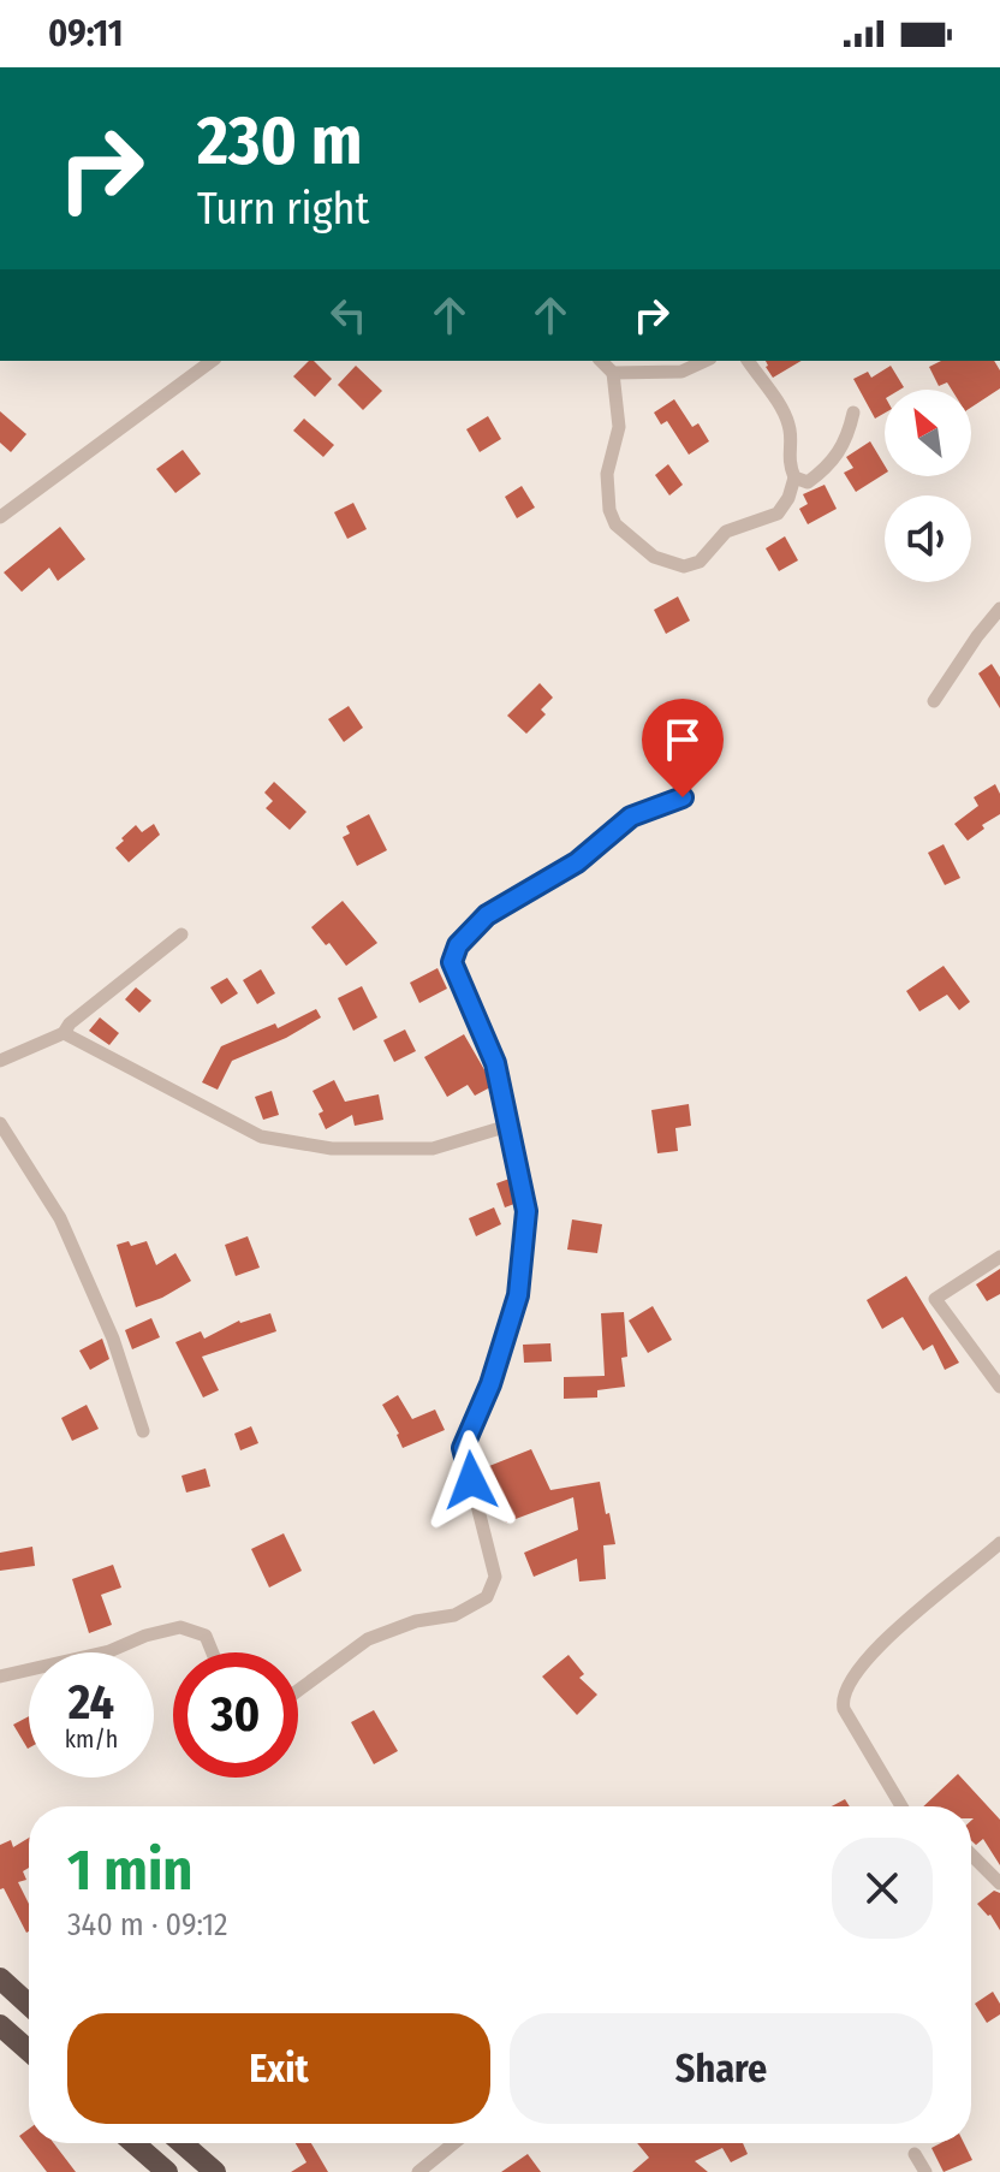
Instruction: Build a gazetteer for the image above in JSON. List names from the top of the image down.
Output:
{
  "north": "top left",
  "page": {
    "status": "09:11",
    "turn": ["230 m", "Turn right"],
    "speed": "24 km/h",
    "limit": "30",
    "heading": ["1 min", "340 m · 09:12"],
    "buttons": ["Exit", "Share"]
  }
}
